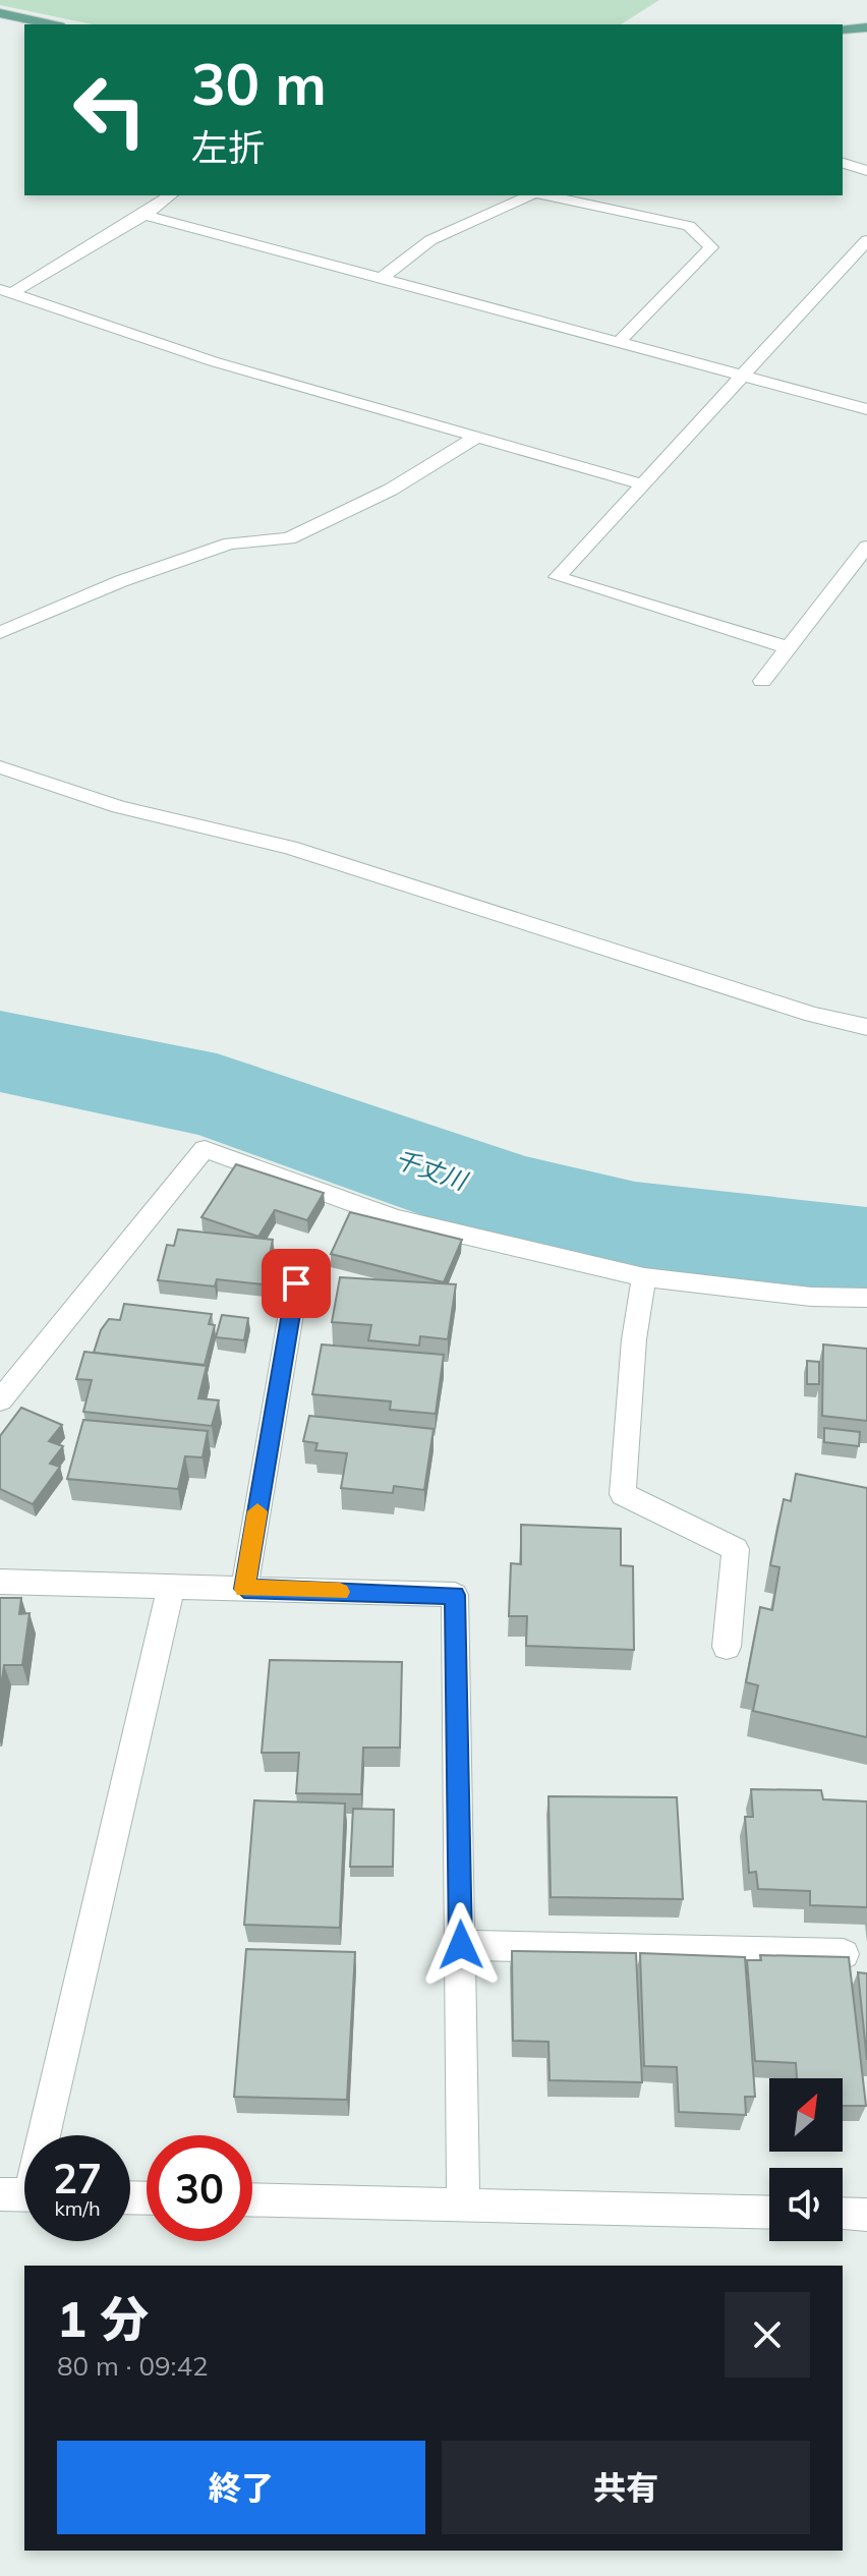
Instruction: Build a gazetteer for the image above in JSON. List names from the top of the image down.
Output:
{
  "water": ["千丈川"],
  "north": "top right",
  "page": {
    "turn": ["30 m", "左折"],
    "speed": "27 km/h",
    "limit": "30",
    "heading": ["1 分", "80 m · 09:42"],
    "buttons": ["終了", "共有"]
  }
}
